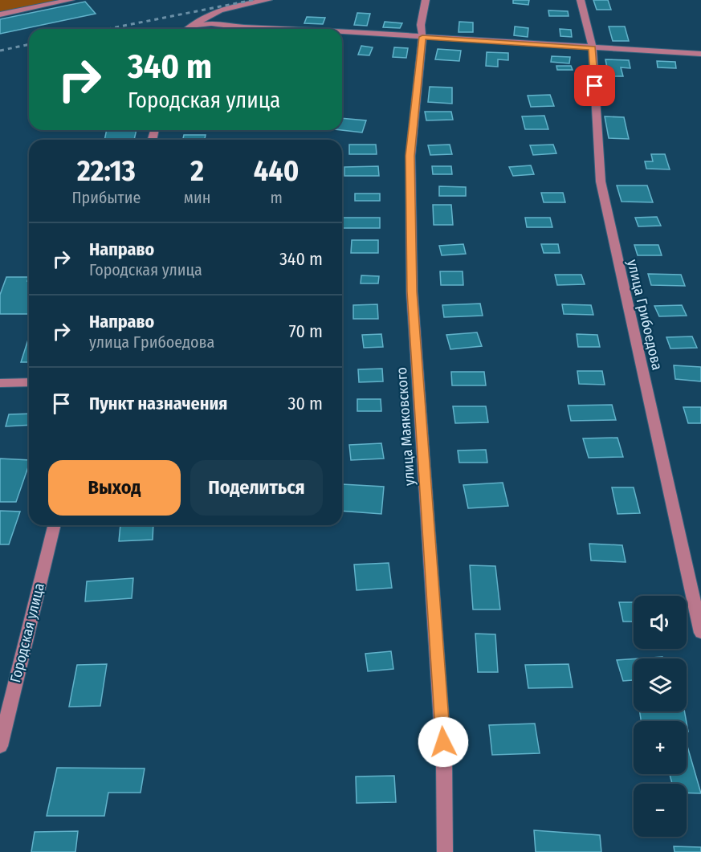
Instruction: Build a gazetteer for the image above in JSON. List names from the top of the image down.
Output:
{
  "streets": {
    "street": ["улица Грибоедова", "улица Маяковского", "Городская улица"]
  },
  "page": {
    "turn": ["340 m", "Городская улица"],
    "eta": [
      "22:13",
      "Прибытие",
      "2",
      "мин",
      "440",
      "m"
    ],
    "list": [
      {
        "name": "Направо",
        "note": "Городская улица",
        "value": "340 m"
      },
      {
        "name": "Направо",
        "note": "улица Грибоедова",
        "value": "70 m"
      },
      {
        "name": "Пункт назначения",
        "value": "30 m"
      }
    ],
    "buttons": ["Выход", "Поделиться"],
    "map_buttons": ["+", "−"]
  }
}
